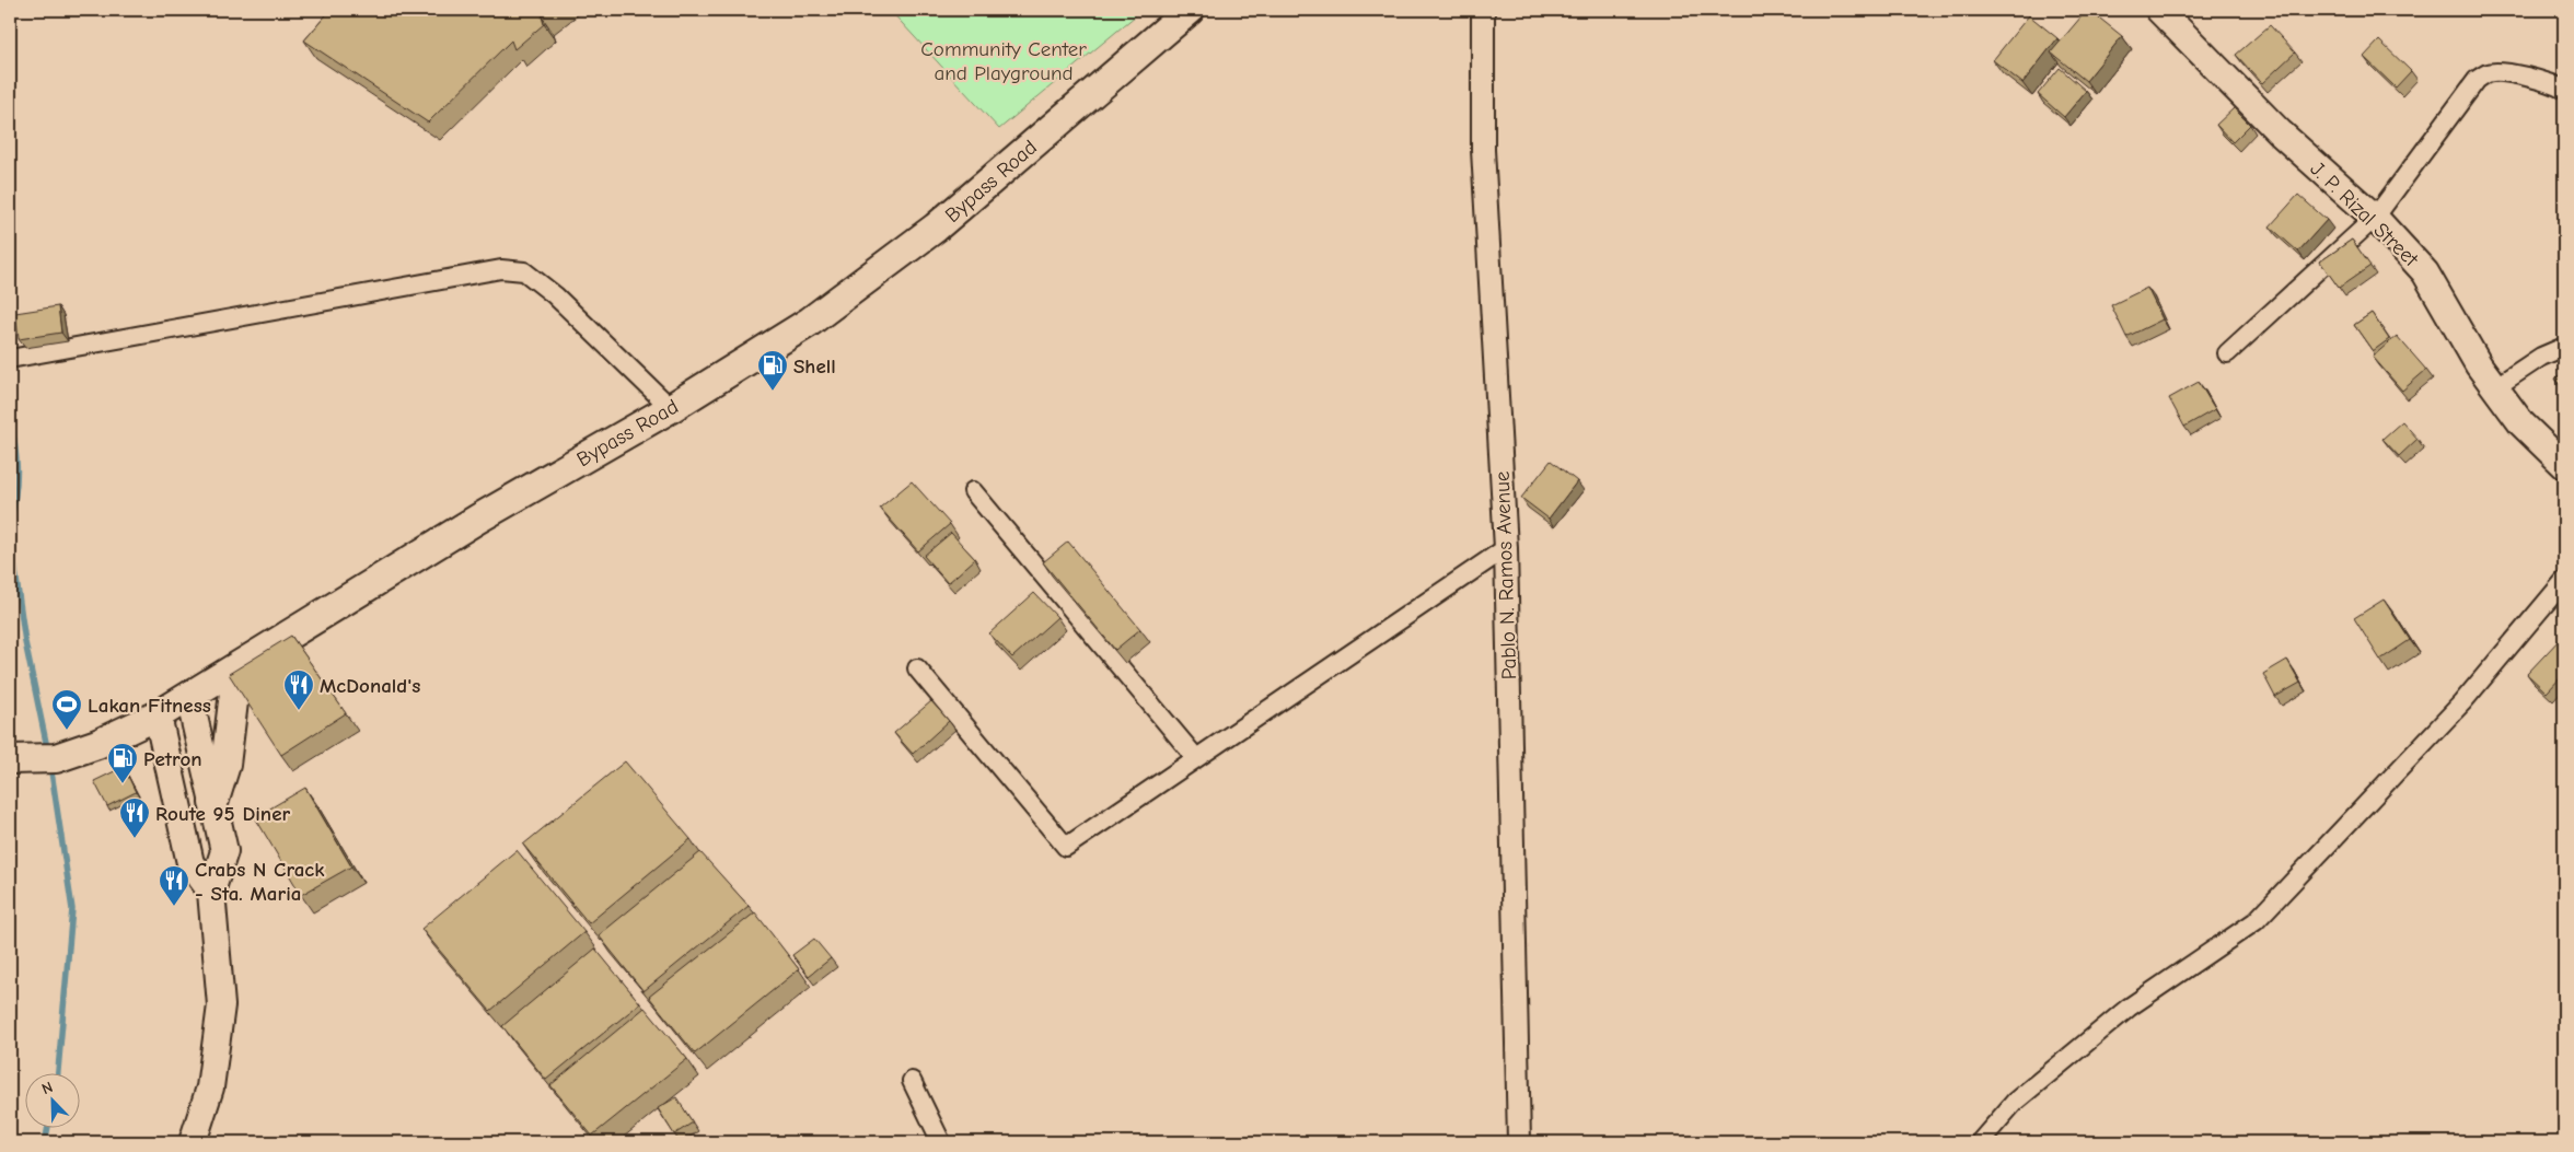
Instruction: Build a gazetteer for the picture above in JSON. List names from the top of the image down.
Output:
{
  "streets": {
    "main road": ["Bypass Road", "J. P. Rizal Street"],
    "street": ["Pablo N. Ramos Avenue"]
  },
  "parks": ["Community Center and Playground"],
  "places": {
    "fuel station": ["Shell", "Petron"],
    "restaurant": ["McDonald's", "Route 95 Diner", "Crabs N Crack - Sta. Maria"],
    "sports": ["Lakan Fitness"]
  },
  "north": "top left"
}
